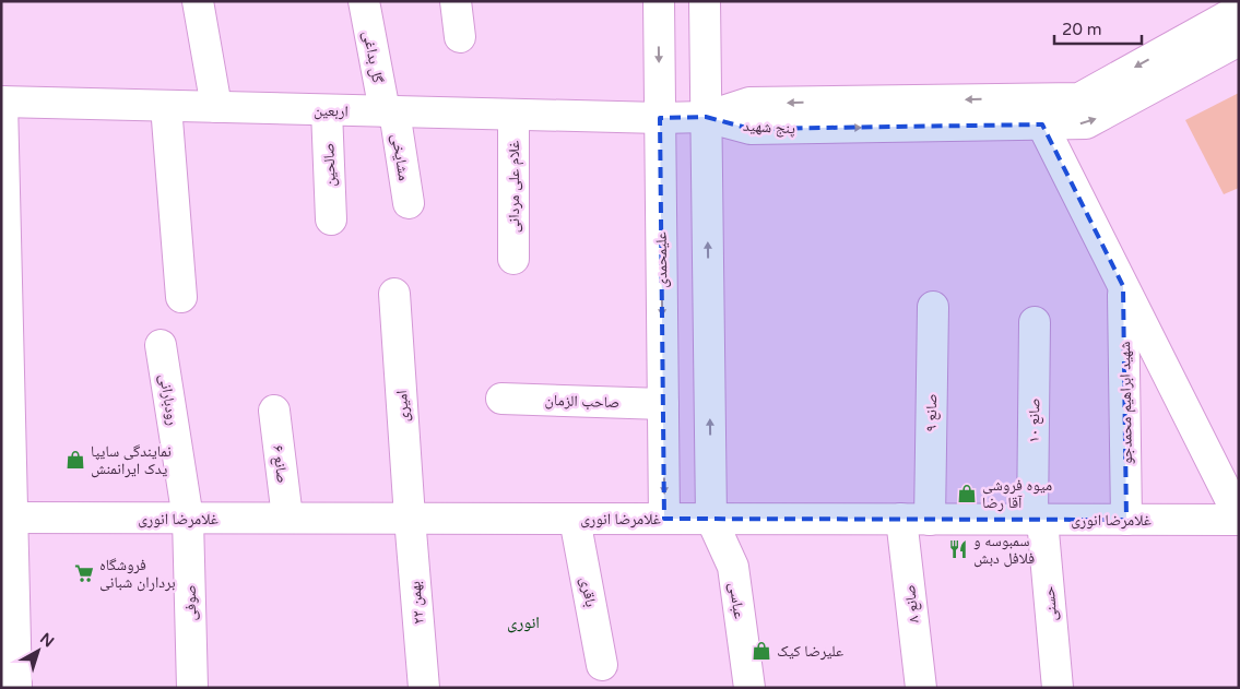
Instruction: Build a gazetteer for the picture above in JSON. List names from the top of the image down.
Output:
{
  "streets": {
    "street": [
      "گل بداغی",
      "اربعین",
      "پنج شهید",
      "مشایخی",
      "صالحین",
      "غلام علی مردانی",
      "علیمحمدی",
      "رودبارانی",
      "صاحب الزمان",
      "شهید ابراهیم محمدجو",
      "امیری",
      "صانع ۹",
      "صانع ۱۰",
      "صانع ۶",
      "غلامرضا انوری",
      "باقری",
      "عباسی",
      "صوفی",
      "۲۲ بهمن",
      "صانع ۸",
      "حسنی"
    ]
  },
  "crossings": [
    ["گل بداغی", "اربعین"],
    ["گل بداغی", "مشایخی"],
    ["اربعین", "پنج شهید"],
    ["اربعین", "مشایخی"],
    ["اربعین", "صالحین"],
    ["اربعین", "غلام علی مردانی"],
    ["اربعین", "علیمحمدی"],
    ["پنج شهید", "علیمحمدی"],
    ["علیمحمدی", "صاحب الزمان"],
    ["علیمحمدی", "غلامرضا انوری"],
    ["رودبارانی", "غلامرضا انوری"],
    ["رودبارانی", "صوفی"],
    ["شهید ابراهیم محمدجو", "غلامرضا انوری"],
    ["امیری", "غلامرضا انوری"],
    ["امیری", "۲۲ بهمن"],
    ["صانع ۹", "غلامرضا انوری"],
    ["صانع ۹", "صانع ۸"],
    ["صانع ۱۰", "غلامرضا انوری"],
    ["صانع ۱۰", "حسنی"],
    ["صانع ۶", "غلامرضا انوری"],
    ["غلامرضا انوری", "باقری"],
    ["غلامرضا انوری", "عباسی"],
    ["غلامرضا انوری", "صوفی"],
    ["غلامرضا انوری", "۲۲ بهمن"],
    ["غلامرضا انوری", "صانع ۸"],
    ["غلامرضا انوری", "حسنی"]
  ],
  "districts": ["انوری"],
  "places": {
    "shop": ["نمایندگی سایپا یدک ایرانمنش", "میوه فروشی آقا رضا", "علیرضا کیک"],
    "restaurant": ["سمبوسه و فلافل دبش"],
    "supermarket": ["فروشگاه برداران شبانی"]
  },
  "scale_bar": "20 m",
  "north": "top right"
}
